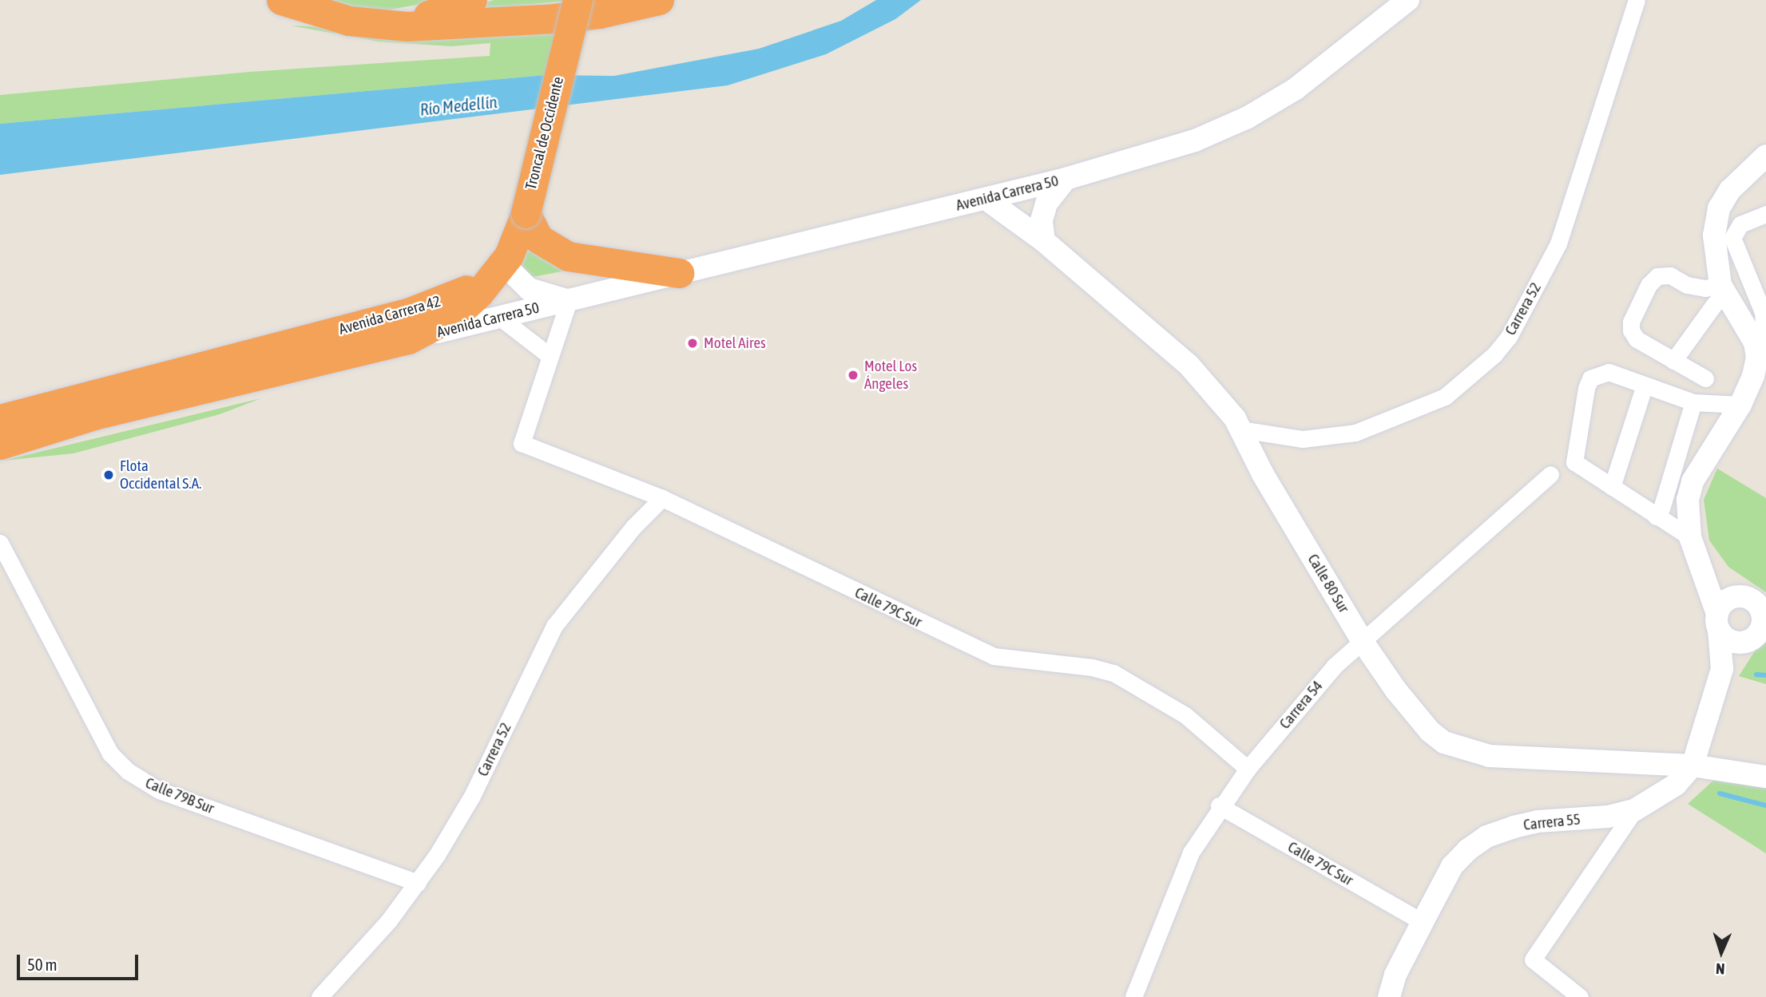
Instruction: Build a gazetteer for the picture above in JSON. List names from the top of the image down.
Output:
{
  "streets": {
    "highway": ["Troncal de Occidente", "Avenida Carrera 42"],
    "street": [
      "Avenida Carrera 50",
      "Carrera 52",
      "Calle 80 Sur",
      "Calle 79C Sur",
      "Carrera 54",
      "Calle 79B Sur",
      "Carrera 55"
    ]
  },
  "crossings": [
    ["Troncal de Occidente", "Avenida Carrera 50"],
    ["Troncal de Occidente", "Avenida Carrera 42"],
    ["Avenida Carrera 50", "Avenida Carrera 42"],
    ["Avenida Carrera 50", "Calle 80 Sur"],
    ["Carrera 52", "Calle 80 Sur"],
    ["Carrera 52", "Calle 79C Sur"],
    ["Carrera 52", "Calle 79B Sur"],
    ["Calle 80 Sur", "Carrera 54"],
    ["Calle 80 Sur", "Carrera 55"],
    ["Calle 79C Sur", "Carrera 54"],
    ["Calle 79C Sur", "Carrera 55"]
  ],
  "water": ["Río Medellín"],
  "places": ["Motel Aires", "Motel Los Ángeles", "Flota Occidental S.A."],
  "scale_bar": "50 m",
  "north": "bottom"
}
